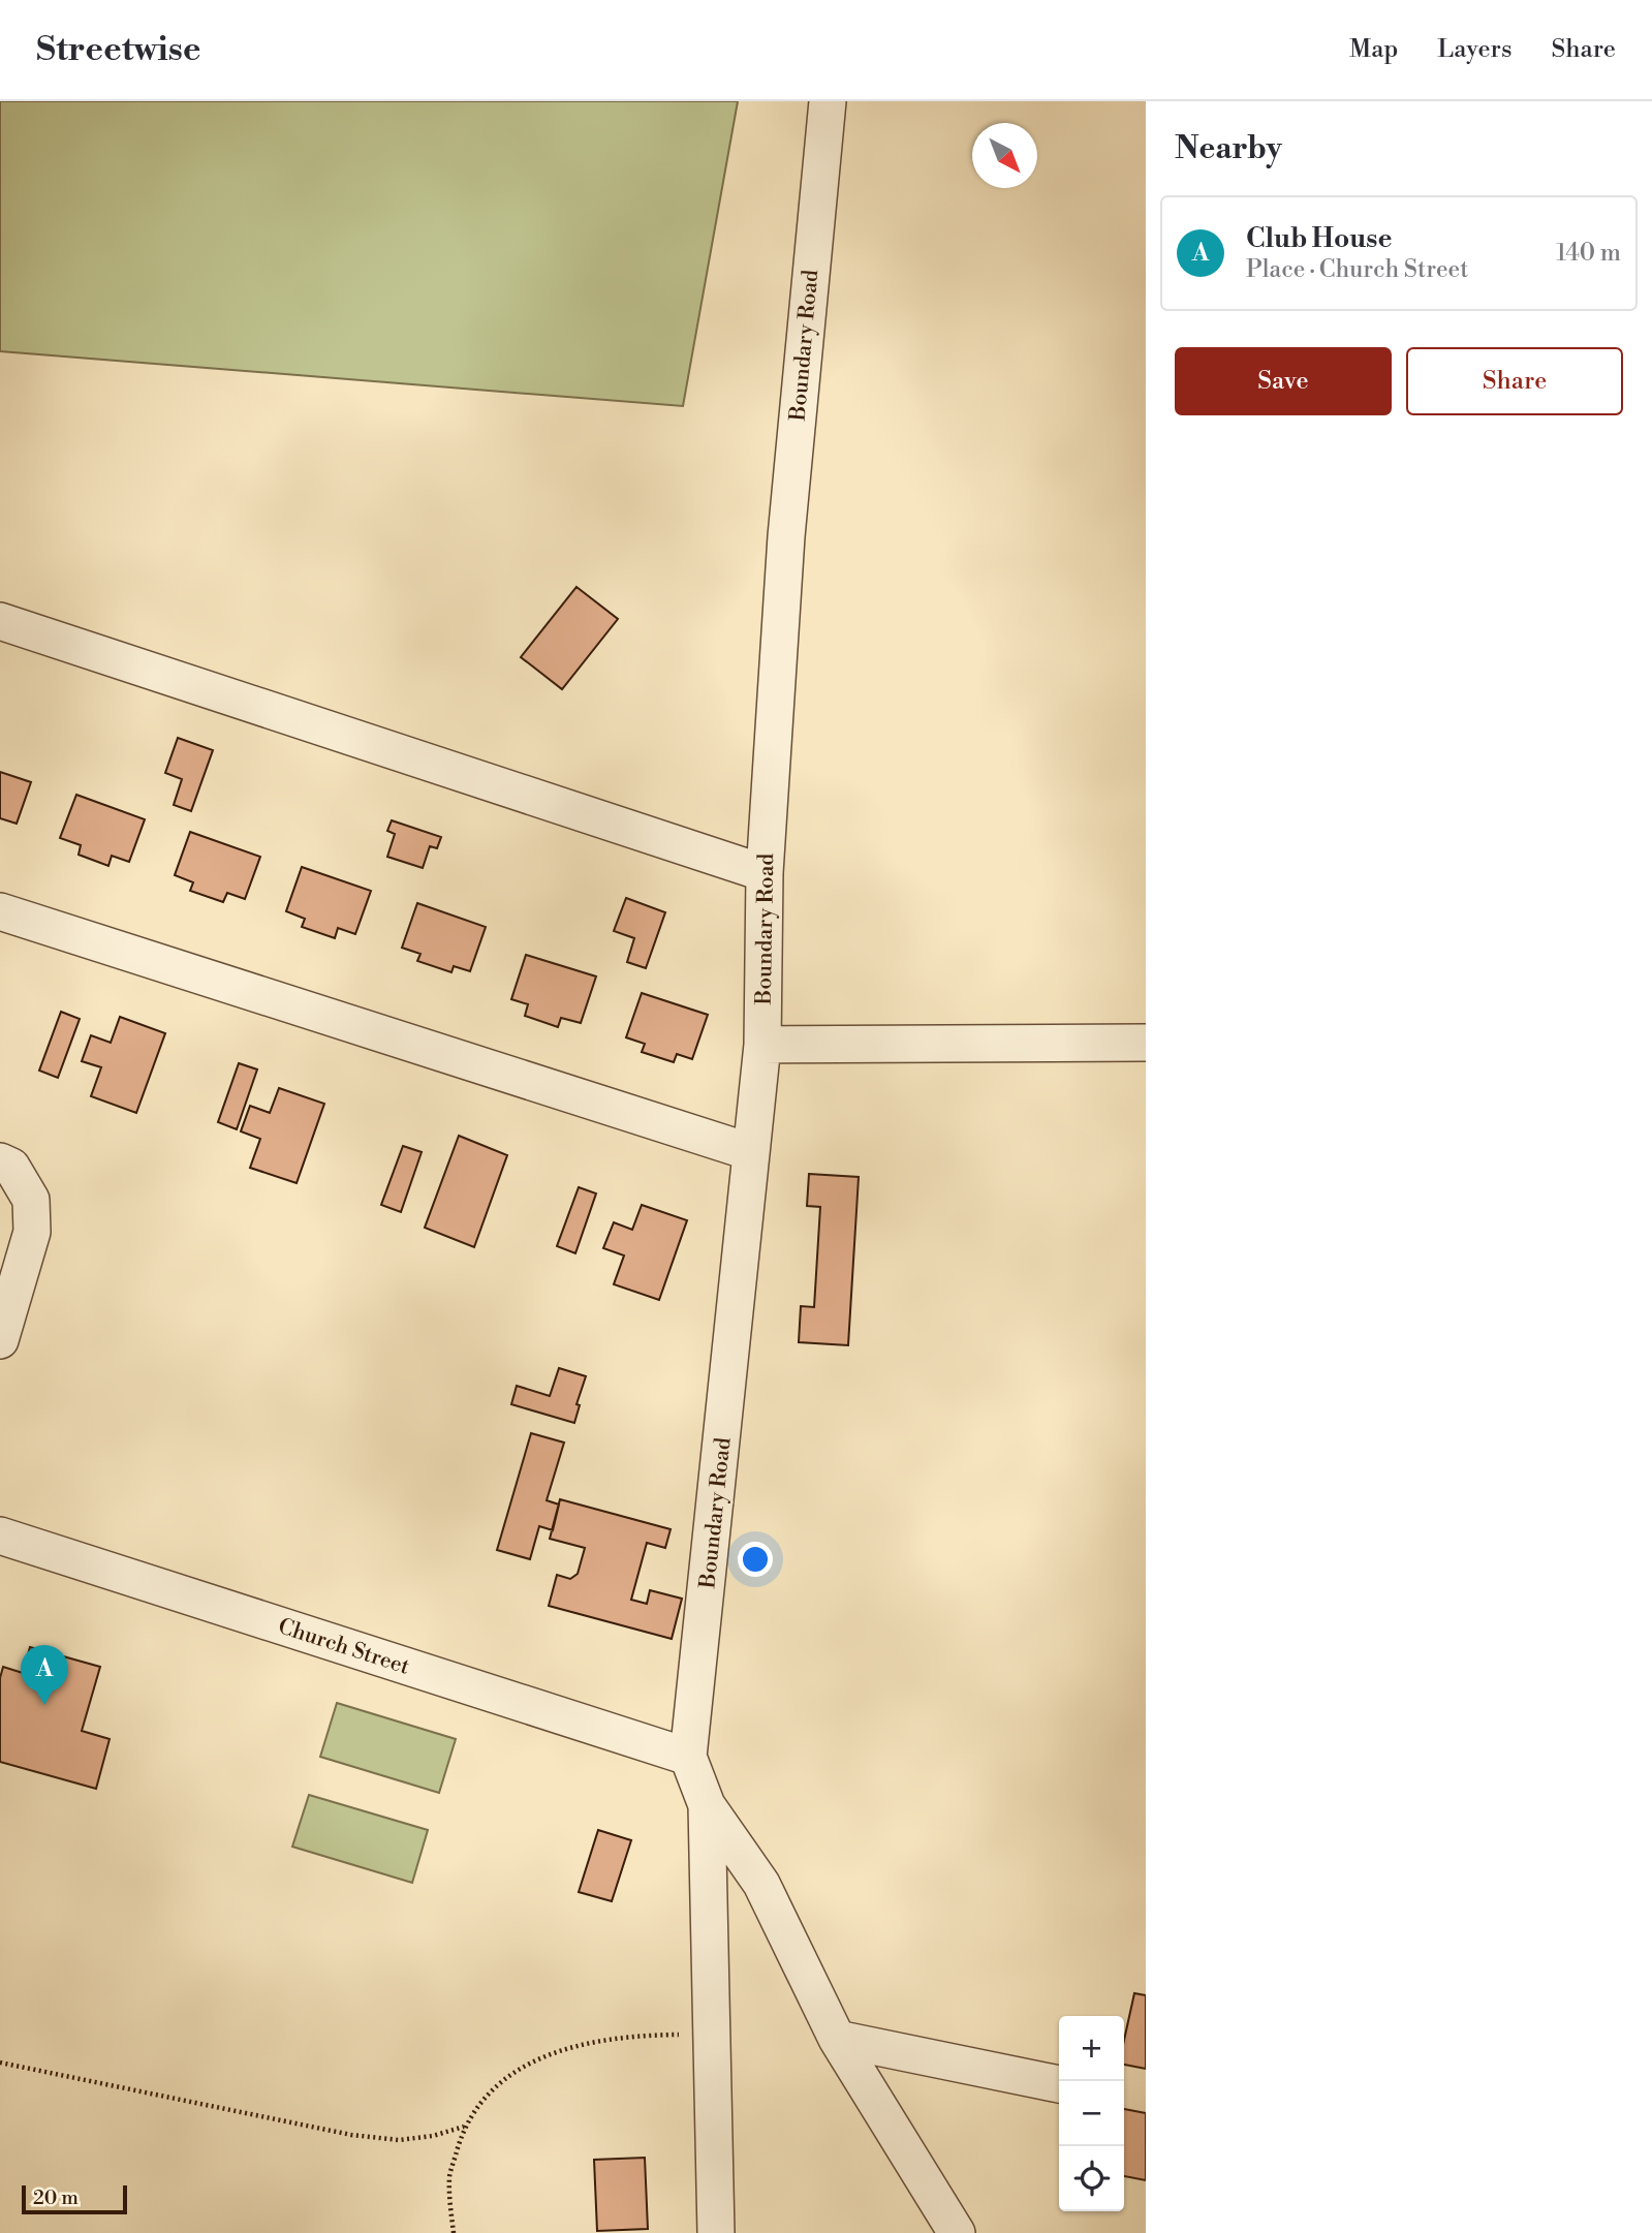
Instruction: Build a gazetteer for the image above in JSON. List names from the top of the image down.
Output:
{
  "streets": {
    "street": ["Boundary Road", "Church Street"]
  },
  "crossings": [
    ["Boundary Road", "Church Street"]
  ],
  "scale_bar": "20 m",
  "north": "bottom right",
  "page": {
    "header": "Streetwise",
    "nav": ["Map", "Layers", "Share"],
    "heading": "Nearby",
    "list": [
      {
        "mark": "A",
        "name": "Club House",
        "note": "Place · Church Street",
        "value": "140 m"
      }
    ],
    "buttons": ["Save", "Share"],
    "pins": "A",
    "map_buttons": ["+", "−"],
    "scale": "20 m"
  }
}
